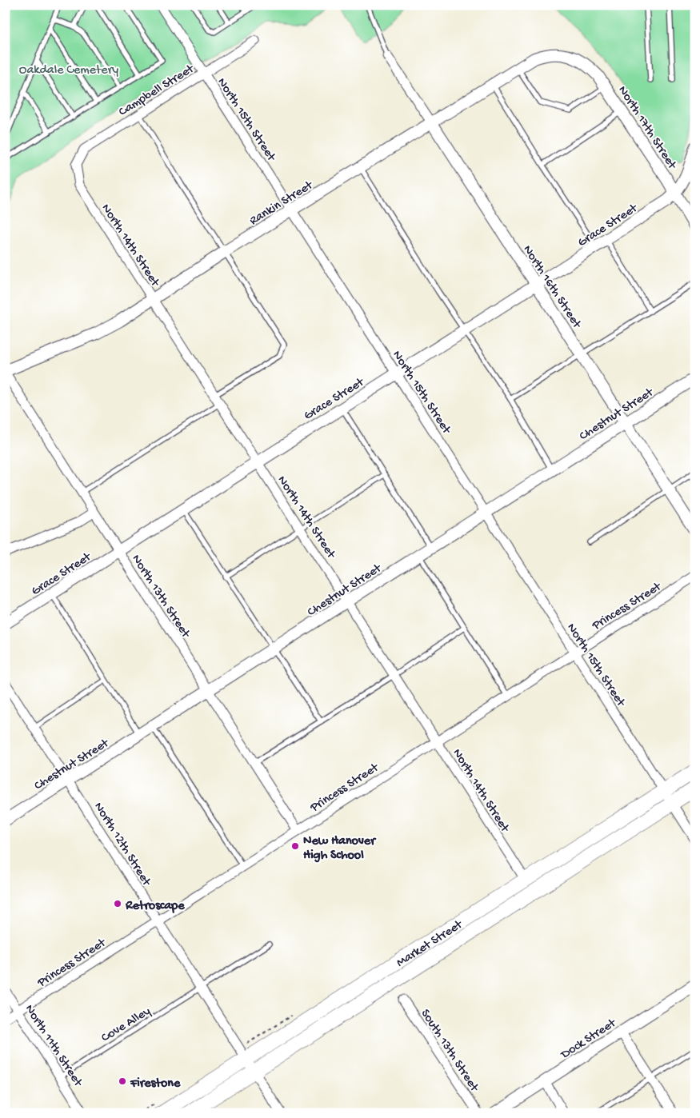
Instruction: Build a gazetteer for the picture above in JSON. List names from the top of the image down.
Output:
{
  "streets": {
    "main road": ["Market Street"],
    "street": [
      "Campbell Street",
      "North 15th Street",
      "North 17th Street",
      "Rankin Street",
      "Grace Street",
      "North 14th Street",
      "North 16th Street",
      "Chestnut Street",
      "North 13th Street",
      "Princess Street",
      "North 12th Street",
      "Dock Street",
      "North 11th Street",
      "South 13th Street"
    ],
    "lane": ["Cove Alley"]
  },
  "crossings": [
    ["Campbell Street", "North 15th Street"],
    ["Campbell Street", "North 14th Street"],
    ["North 15th Street", "Rankin Street"],
    ["North 15th Street", "Grace Street"],
    ["North 15th Street", "Chestnut Street"],
    ["North 15th Street", "Princess Street"],
    ["North 15th Street", "Market Street"],
    ["North 17th Street", "Rankin Street"],
    ["North 17th Street", "Grace Street"],
    ["Rankin Street", "North 14th Street"],
    ["Rankin Street", "North 16th Street"],
    ["Rankin Street", "North 13th Street"],
    ["Grace Street", "North 14th Street"],
    ["Grace Street", "North 16th Street"],
    ["Grace Street", "North 13th Street"],
    ["North 14th Street", "Chestnut Street"],
    ["North 14th Street", "Princess Street"],
    ["North 14th Street", "Market Street"],
    ["North 16th Street", "Chestnut Street"],
    ["Chestnut Street", "North 13th Street"],
    ["Chestnut Street", "North 12th Street"],
    ["North 13th Street", "Princess Street"],
    ["Princess Street", "North 12th Street"],
    ["Princess Street", "North 11th Street"],
    ["North 12th Street", "Market Street"],
    ["North 12th Street", "Cove Alley"],
    ["Cove Alley", "North 11th Street"]
  ],
  "parks": ["Oakdale Cemetery"],
  "places": ["New Hanover High School", "Retroscape", "Firestone"]
}
